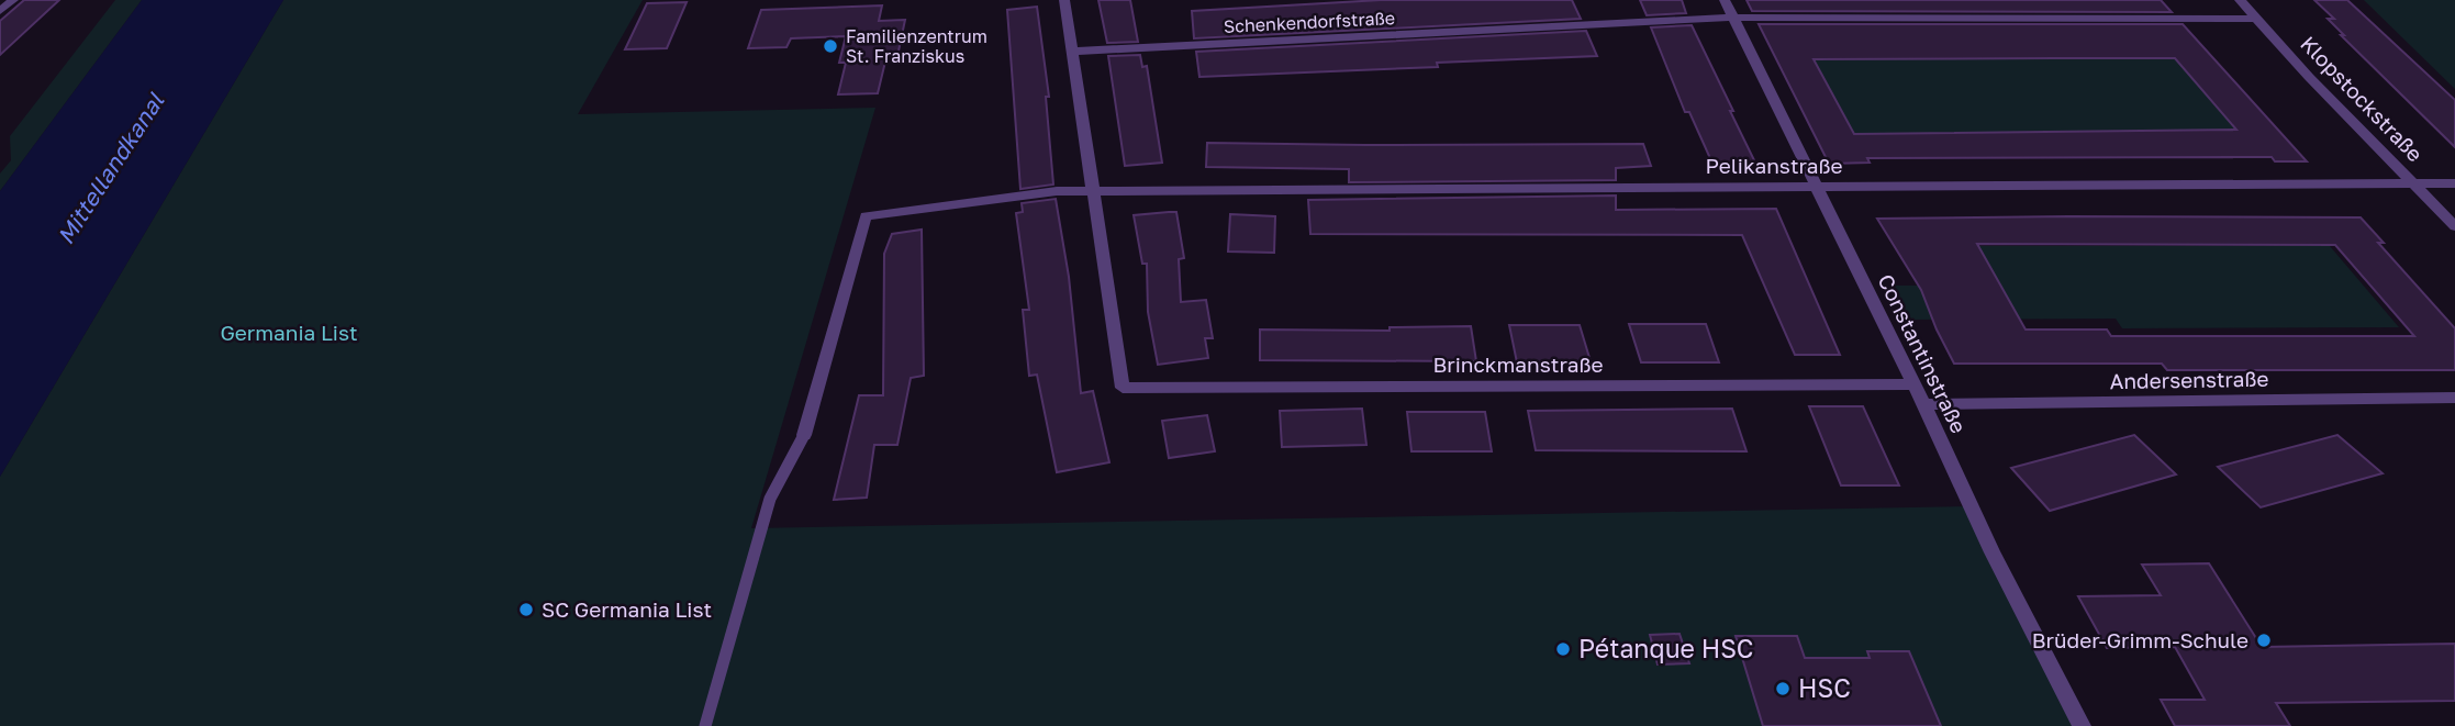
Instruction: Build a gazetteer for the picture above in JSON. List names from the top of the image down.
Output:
{
  "streets": {
    "street": [
      "Schenkendorfstraße",
      "Klopstockstraße",
      "Pelikanstraße",
      "Constantinstraße",
      "Brinckmanstraße",
      "Andersenstraße"
    ]
  },
  "crossings": [
    ["Schenkendorfstraße", "Klopstockstraße"],
    ["Schenkendorfstraße", "Constantinstraße"],
    ["Klopstockstraße", "Pelikanstraße"],
    ["Pelikanstraße", "Constantinstraße"],
    ["Pelikanstraße", "Brinckmanstraße"],
    ["Constantinstraße", "Brinckmanstraße"],
    ["Constantinstraße", "Andersenstraße"]
  ],
  "water": ["Mittellandkanal"],
  "parks": ["Germania List"],
  "places": [
    "Familienzentrum St. Franziskus",
    "SC Germania List",
    "Brüder-Grimm-Schule",
    "Pétanque HSC",
    "HSC"
  ]
}
